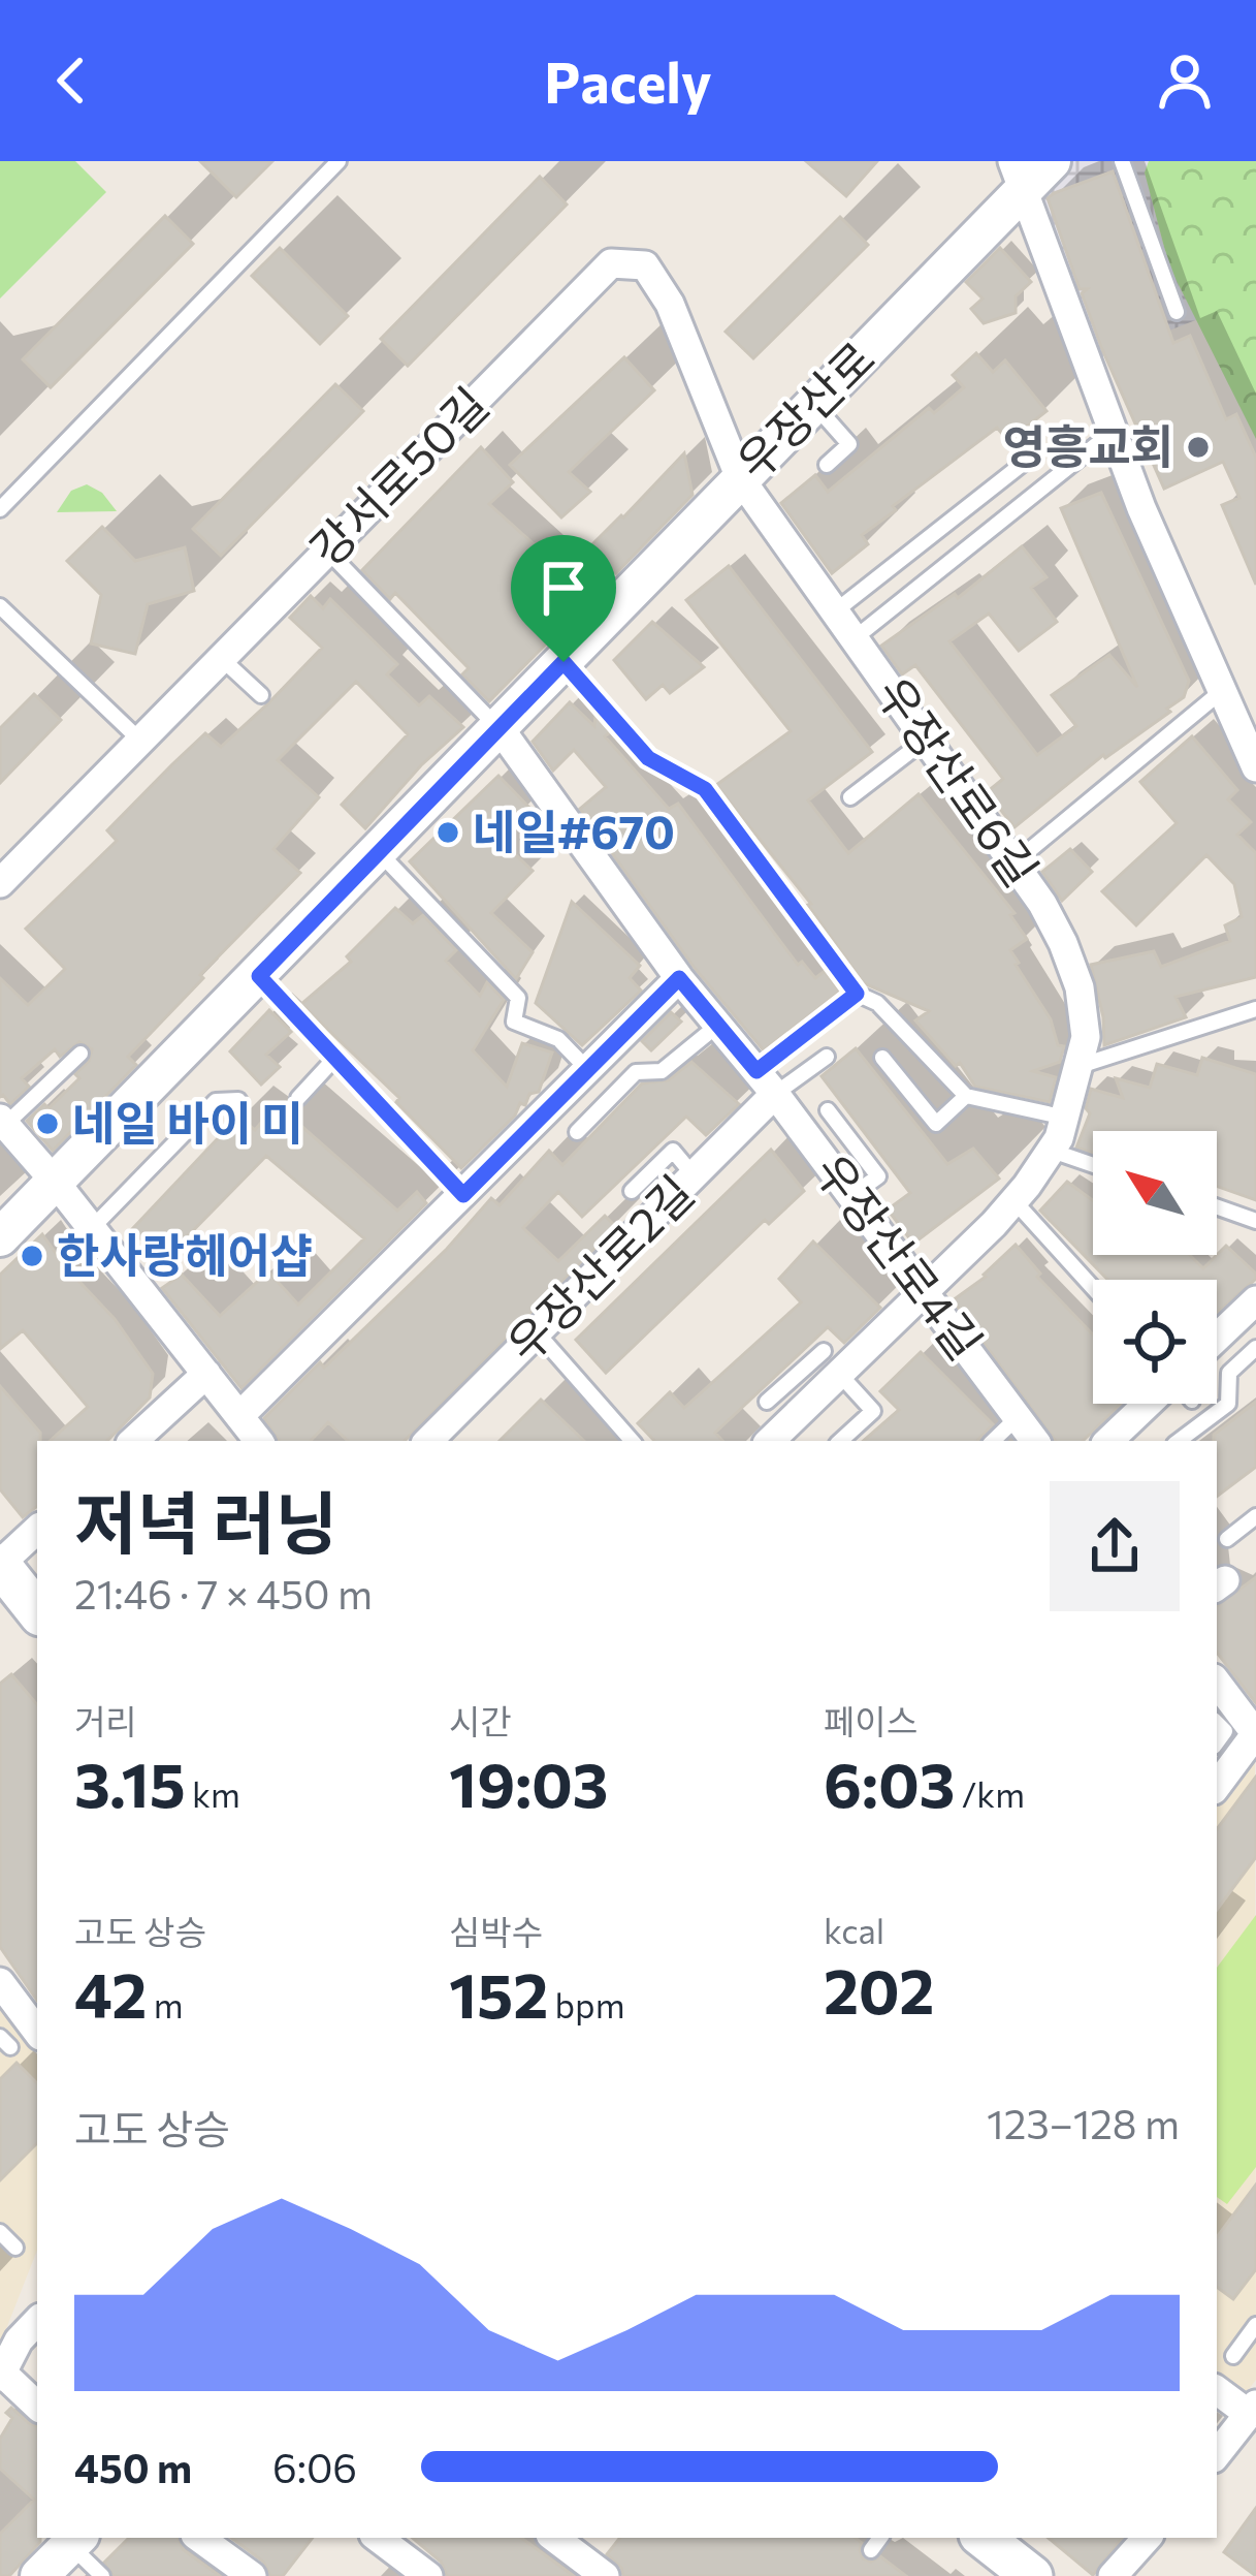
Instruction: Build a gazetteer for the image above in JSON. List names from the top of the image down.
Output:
{
  "streets": {
    "street": [
      "우장산로",
      "강서로50길",
      "우장산로6길",
      "우장산로4길",
      "우장산로2길"
    ]
  },
  "crossings": [
    ["우장산로", "강서로50길"],
    ["우장산로", "우장산로6길"],
    ["우장산로", "우장산로4길"],
    ["강서로50길", "우장산로6길"],
    ["우장산로6길", "우장산로4길"],
    ["우장산로4길", "우장산로2길"]
  ],
  "places": [
    "영흥교회",
    "네일#670",
    "네일 바이 미",
    "한사랑헤어샵"
  ],
  "north": "top left",
  "page": {
    "header": "Pacely",
    "heading": ["저녁 러닝", "21:46 · 7 × 450 m"],
    "stats": [
      ["거리", "3.15 km"],
      ["시간", "19:03"],
      ["페이스", "6:03 /km"],
      ["고도 상승", "42 m"],
      ["심박수", "152 bpm"],
      ["kcal", "202"]
    ],
    "chart": ["고도 상승", "123–128 m"],
    "list": [
      {
        "name": "450 m",
        "note": "6:06"
      }
    ]
  }
}
